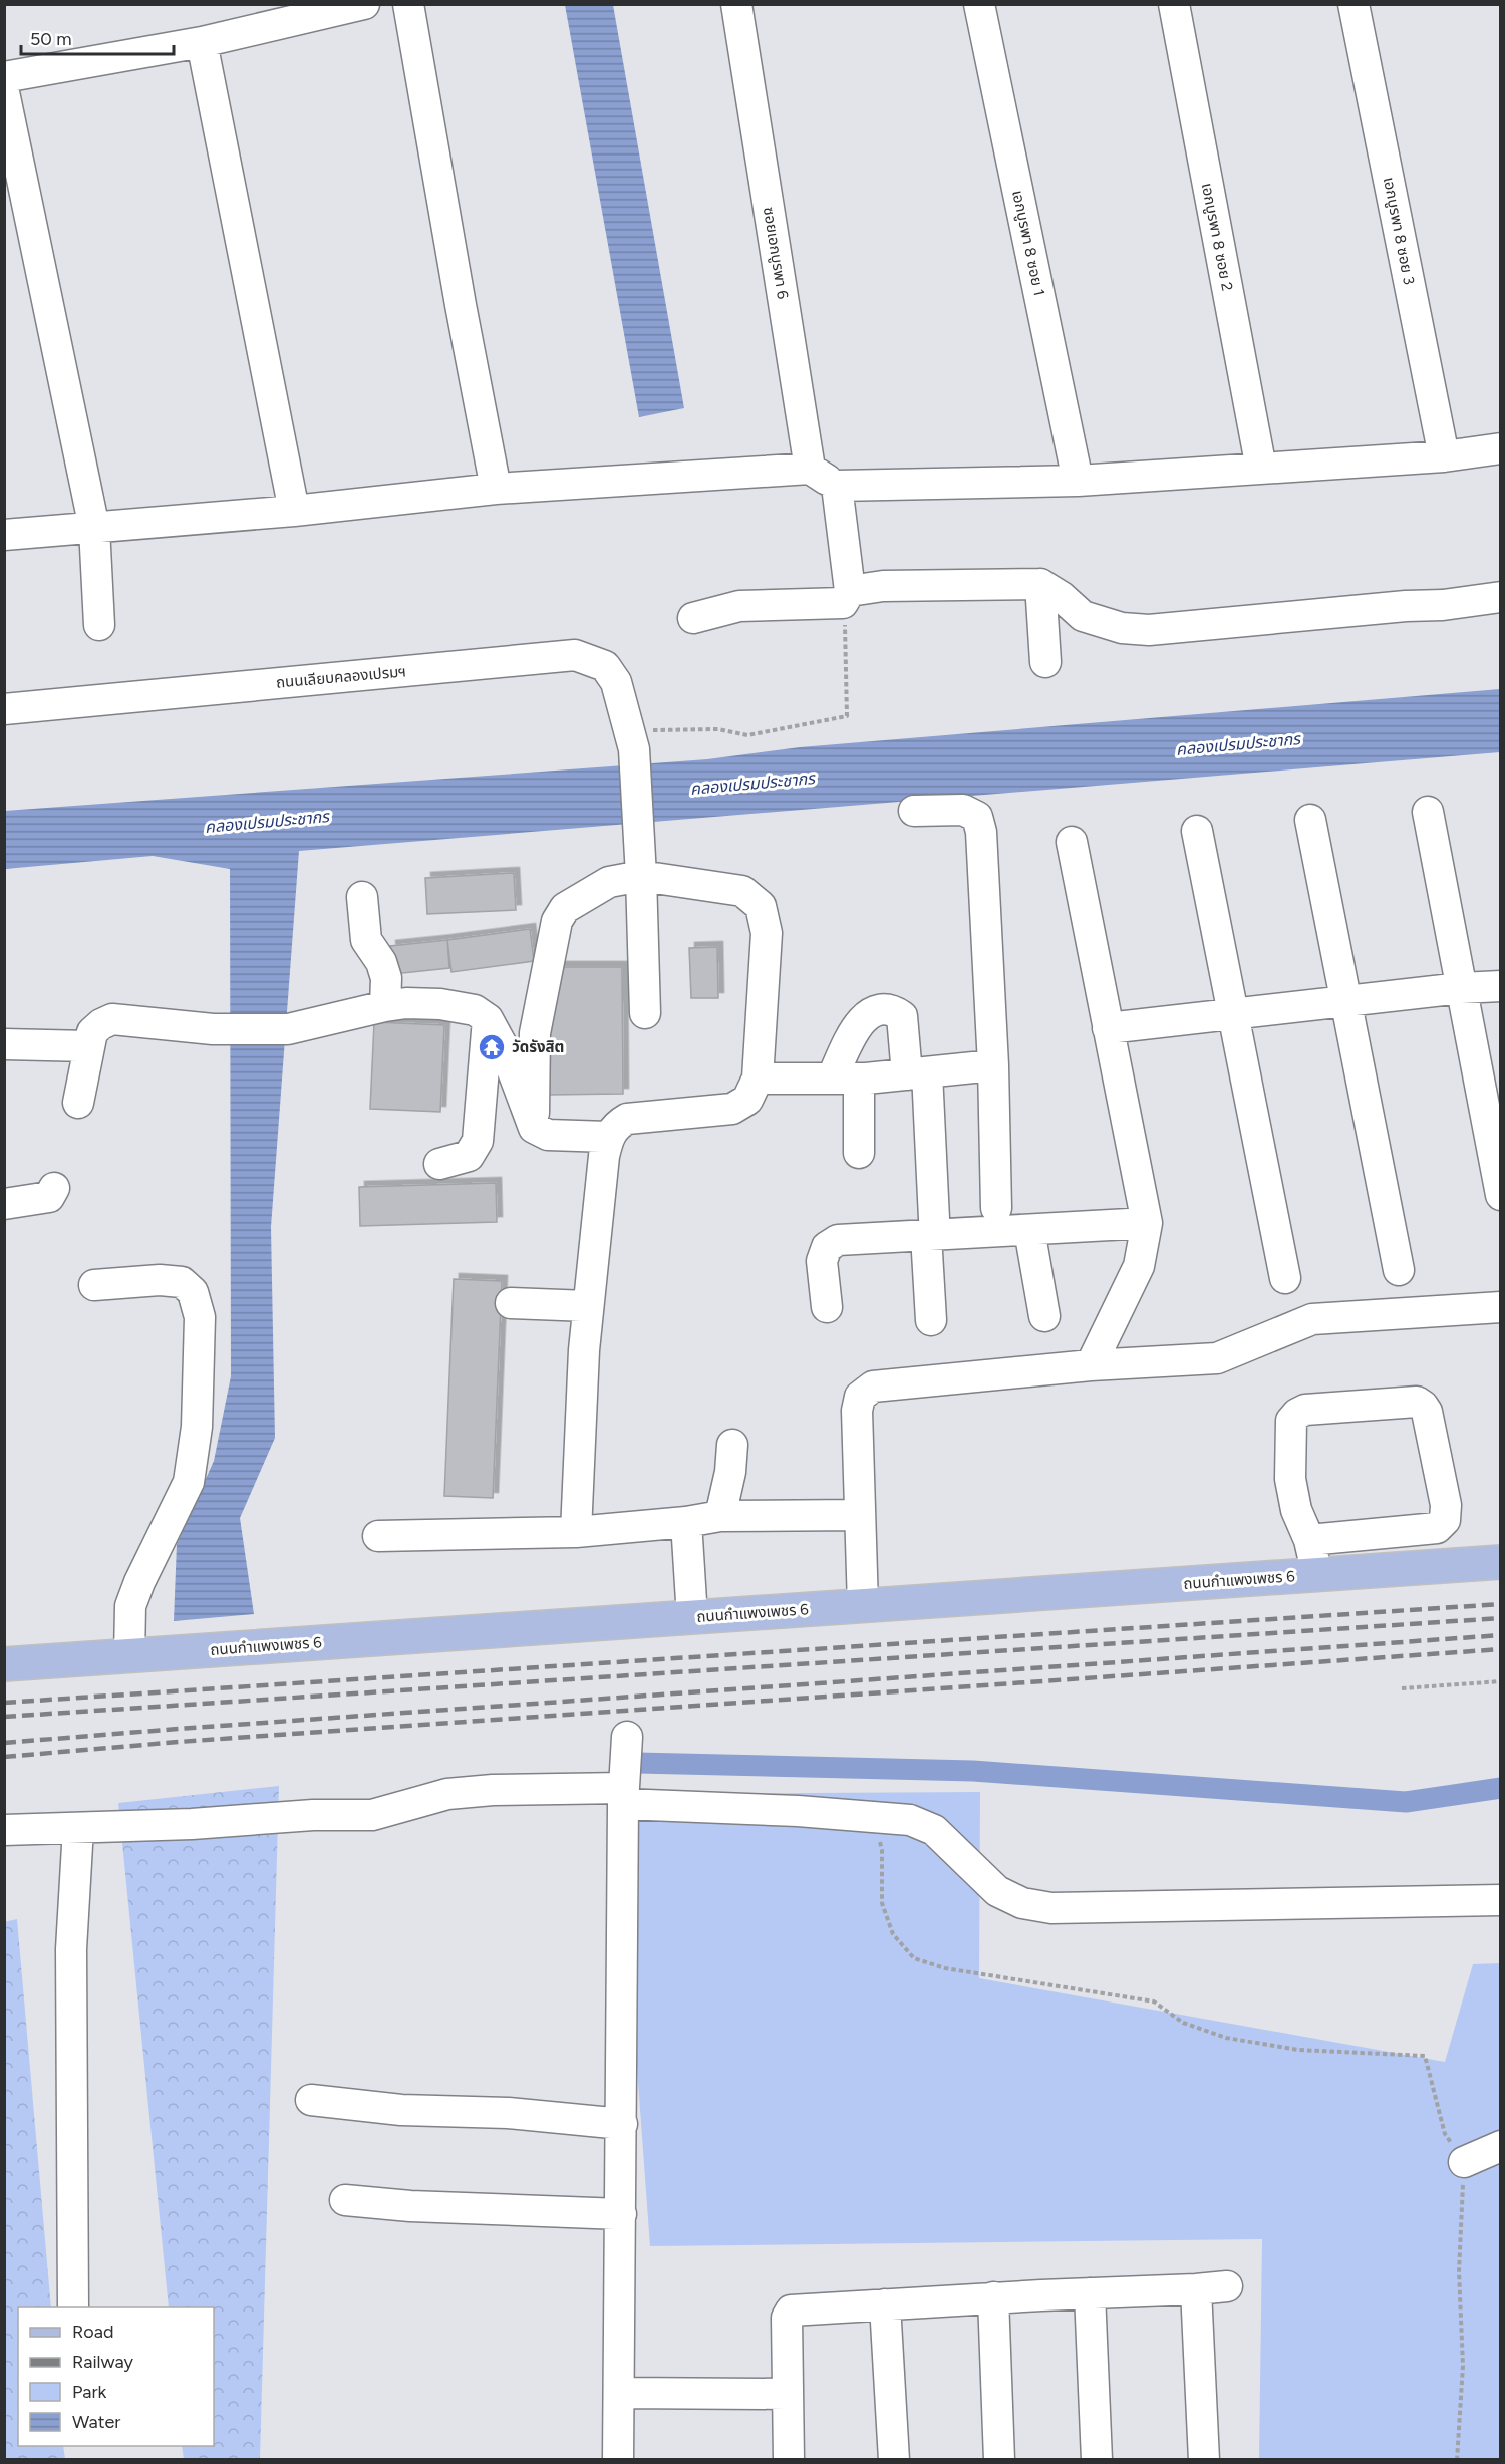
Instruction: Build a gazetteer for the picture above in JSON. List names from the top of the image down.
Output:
{
  "streets": {
    "main road": ["ถนนกำแพงเพชร 6"],
    "street": [
      "เอกบูรพา 8 ซอย 3",
      "เอกบูรพา 8 ซอย 2",
      "เอกบูรพา 8 ซอย 1",
      "ซอยเอกบูรพา 6",
      "ถนนเลียบคลองเปรมฯ"
    ]
  },
  "water": ["คลองเปรมประชากร"],
  "places": {
    "temple": ["วัดรังสิต"]
  },
  "legend": [
    "Road",
    "Railway",
    "Park",
    "Water"
  ],
  "scale_bar": "50 m"
}
